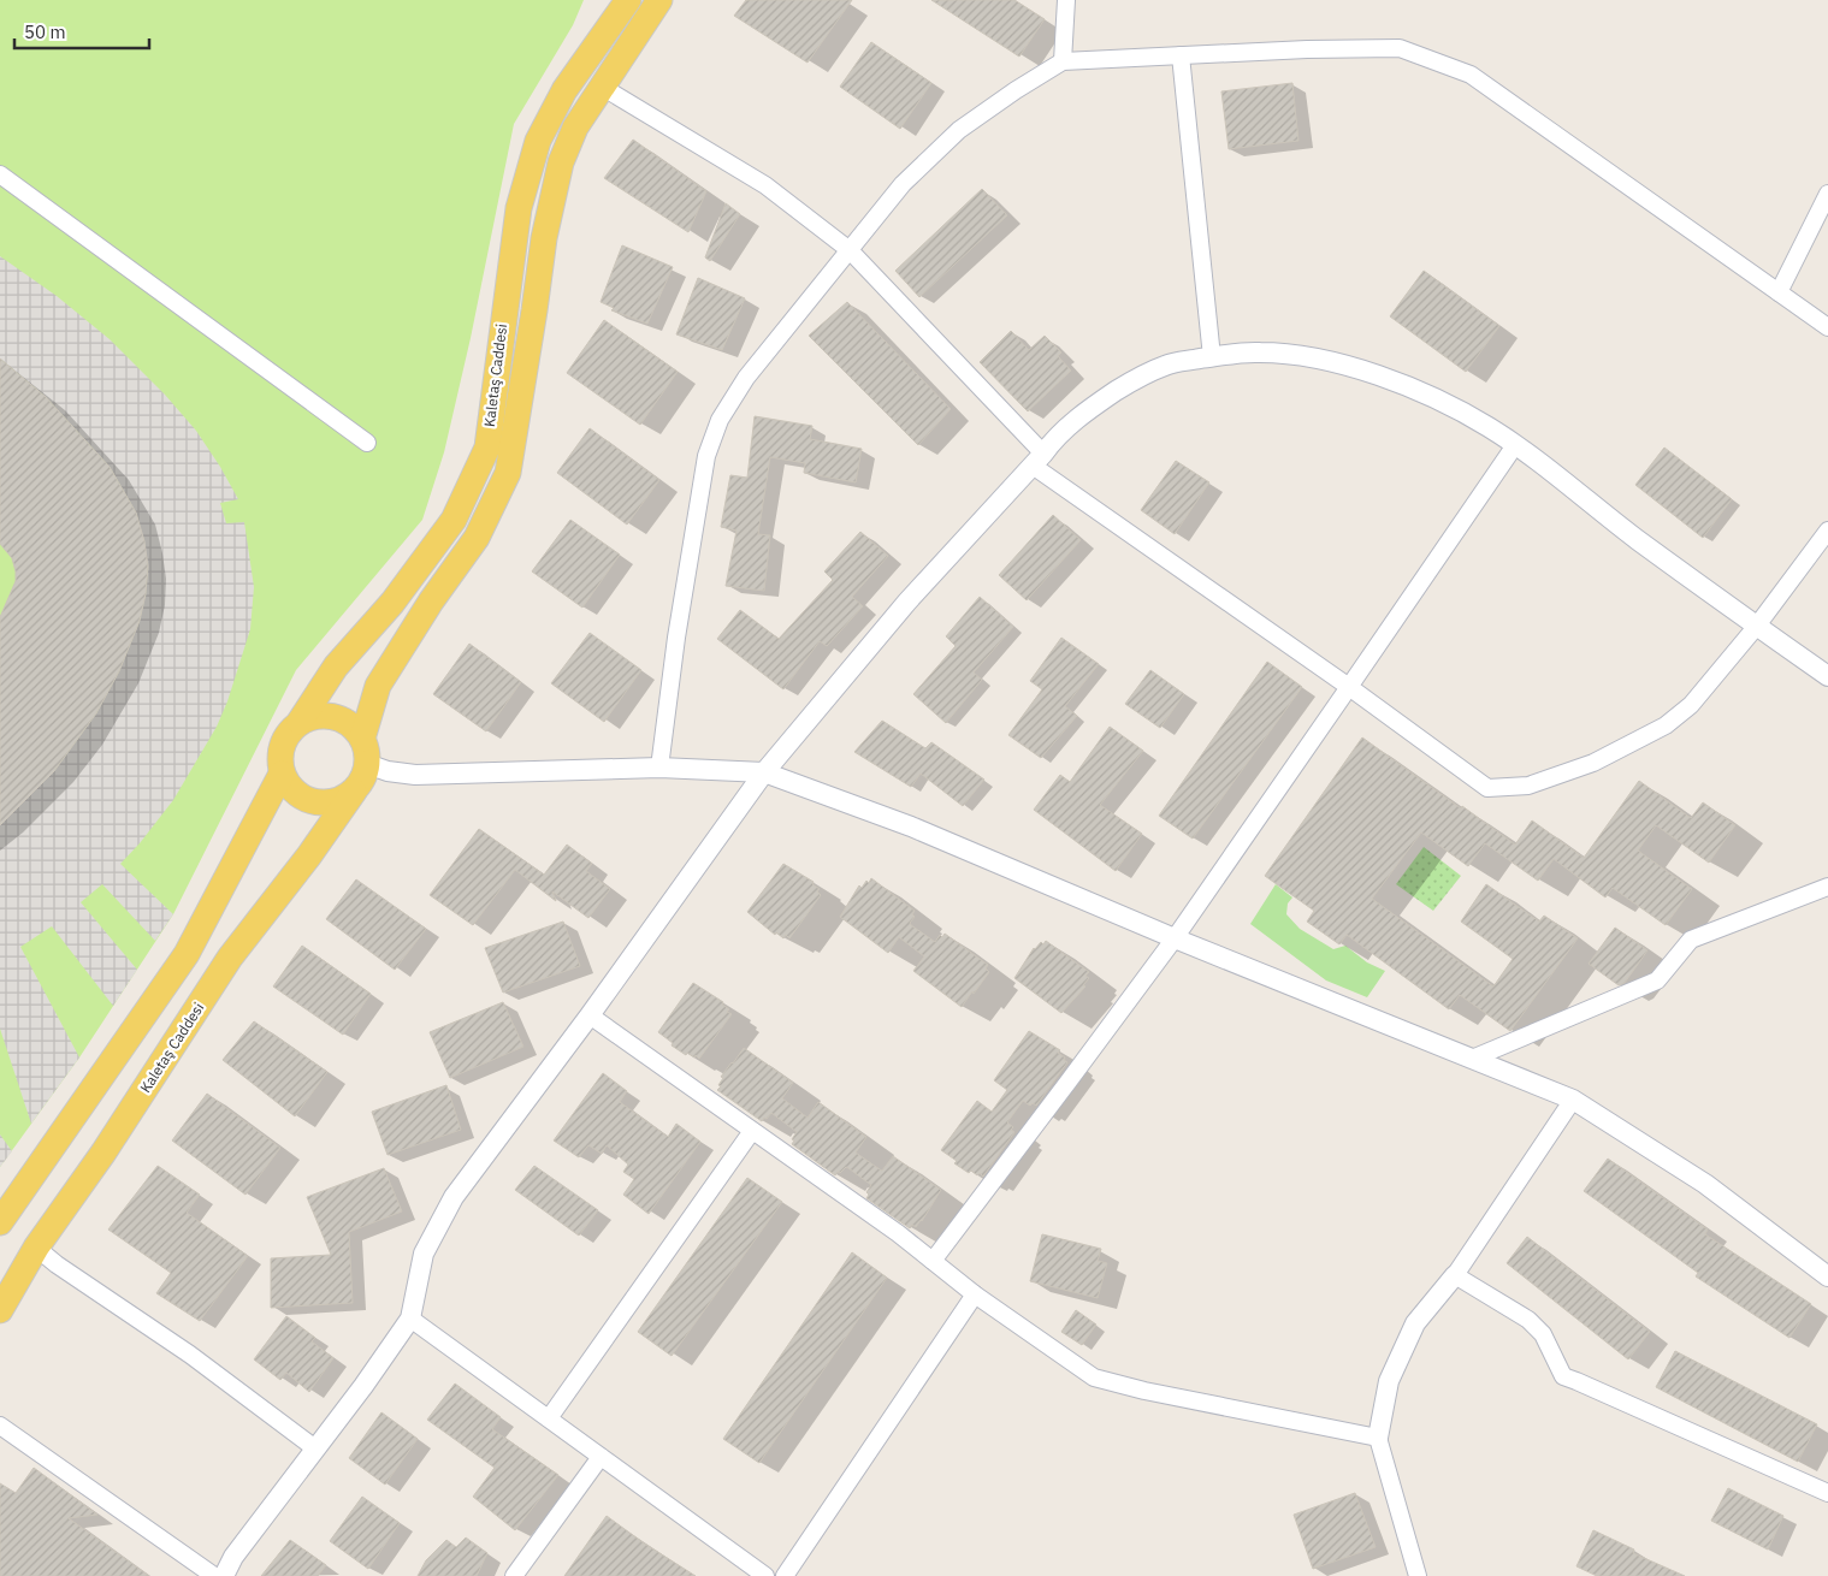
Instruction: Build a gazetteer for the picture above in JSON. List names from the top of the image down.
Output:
{
  "streets": {
    "main road": ["Kaletaş Caddesi"]
  },
  "scale_bar": "50 m"
}
